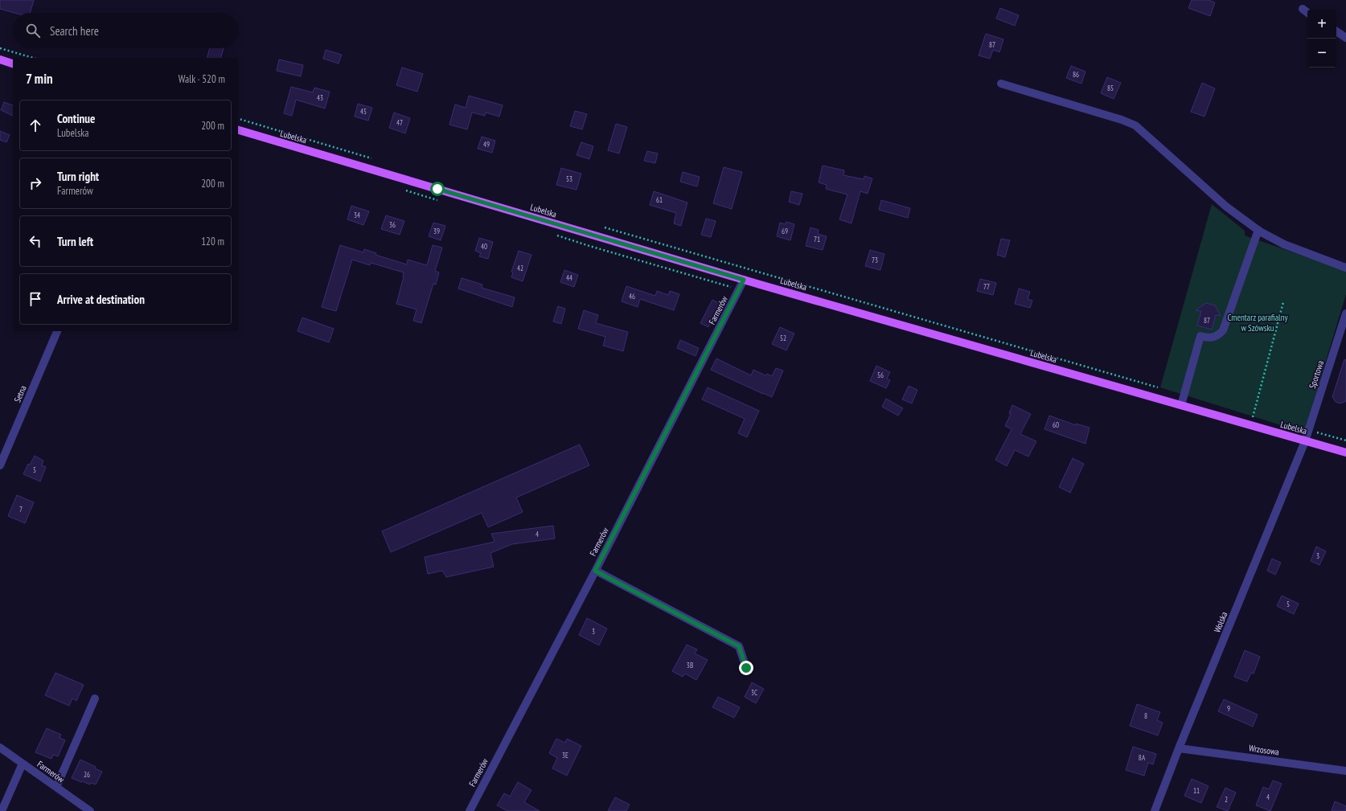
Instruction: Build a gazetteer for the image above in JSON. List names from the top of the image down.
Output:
{
  "streets": {
    "main road": ["Lubelska"],
    "street": [
      "Farmerów",
      "Sportowa",
      "Setna",
      "Wolska",
      "Wrzosowa"
    ]
  },
  "crossings": [
    ["Lubelska", "Farmerów"],
    ["Lubelska", "Sportowa"],
    ["Lubelska", "Wolska"],
    ["Sportowa", "Wolska"],
    ["Wolska", "Wrzosowa"]
  ],
  "parks": ["Cmentarz parafialny w Szówsku"],
  "house_numbers": [
    "87",
    "86",
    "85",
    "43",
    "45",
    "47",
    "49",
    "53",
    "61",
    "34",
    "36",
    "39",
    "69",
    "71",
    "40",
    "73",
    "42",
    "44",
    "77",
    "46",
    "87",
    "52",
    "56",
    "60",
    "5",
    "7",
    "4",
    "3",
    "5",
    "3",
    "3B",
    "3C",
    "9",
    "8",
    "3E",
    "8A",
    "26",
    "11",
    "4",
    "2"
  ],
  "page": {
    "map_buttons": ["+", "−"],
    "search": "Search here",
    "heading": ["7 min", "Walk · 520 m"],
    "list": [
      ["Continue", "Lubelska", "200 m"],
      ["Turn right", "Farmerów", "200 m"],
      ["Turn left", "120 m"],
      "Arrive at destination"
    ]
  }
}
